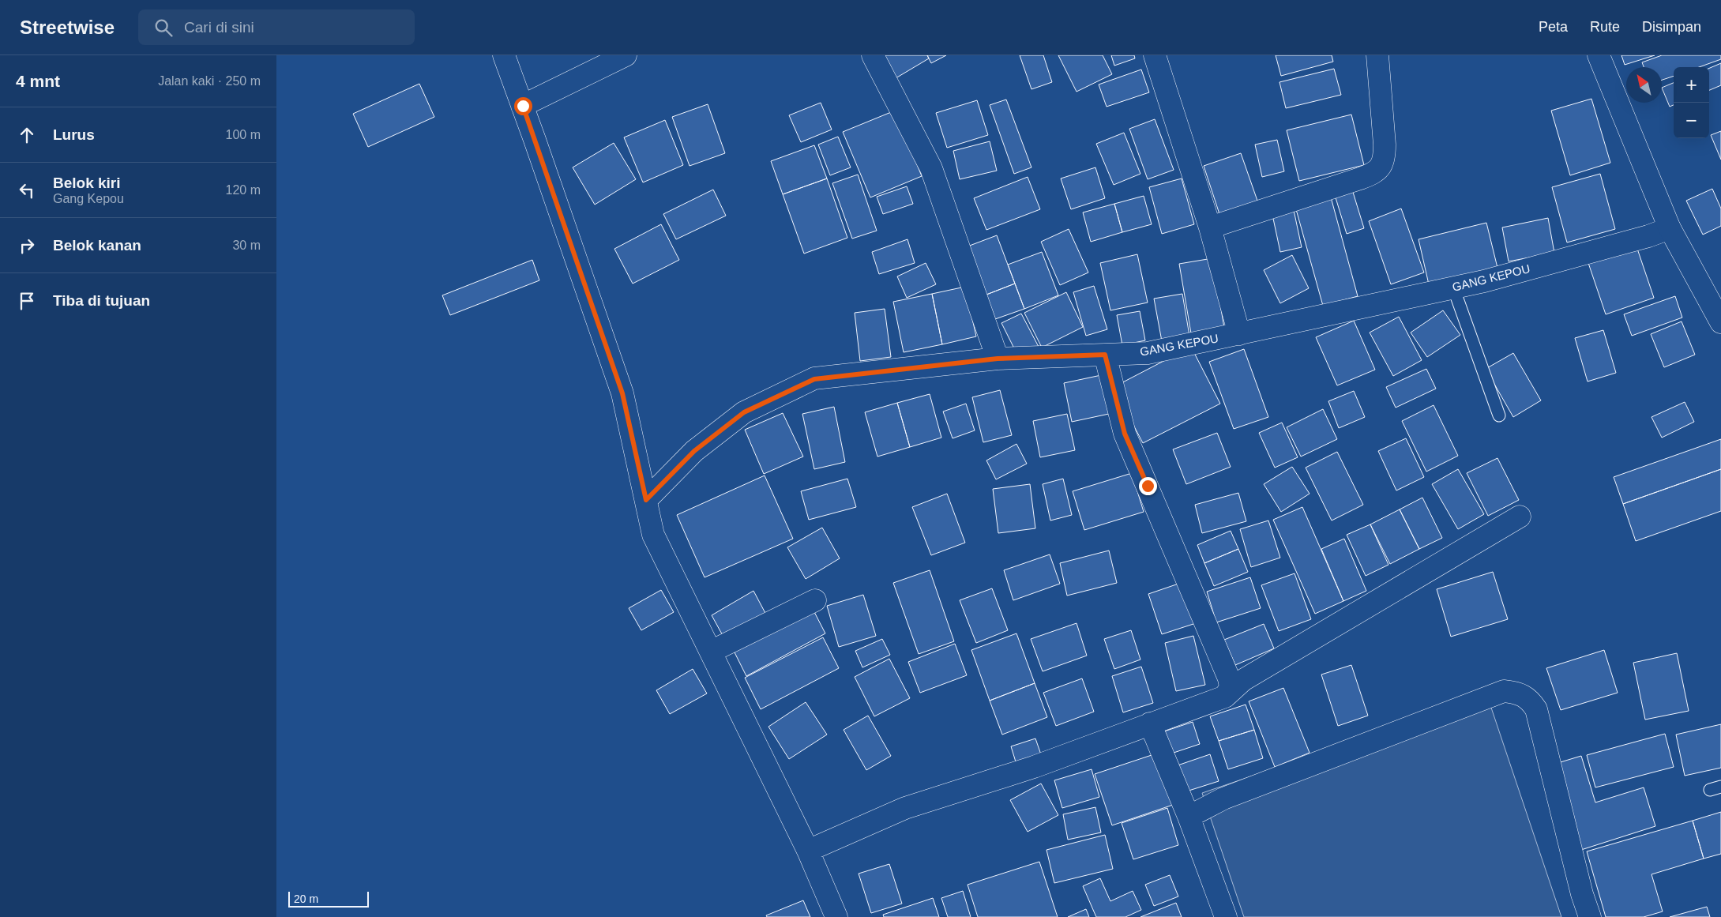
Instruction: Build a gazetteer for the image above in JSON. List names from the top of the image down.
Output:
{
  "streets": {
    "street": ["GANG KEPOU"]
  },
  "scale_bar": "20 m",
  "north": "top left",
  "page": {
    "header": "Streetwise",
    "search": "Cari di sini",
    "nav": ["Peta", "Rute", "Disimpan"],
    "heading": ["4 mnt", "Jalan kaki · 250 m"],
    "map_buttons": ["+", "−"],
    "list": [
      ["Lurus", "100 m"],
      ["Belok kiri", "Gang Kepou", "120 m"],
      ["Belok kanan", "30 m"],
      "Tiba di tujuan"
    ],
    "scale": "20 m"
  }
}
